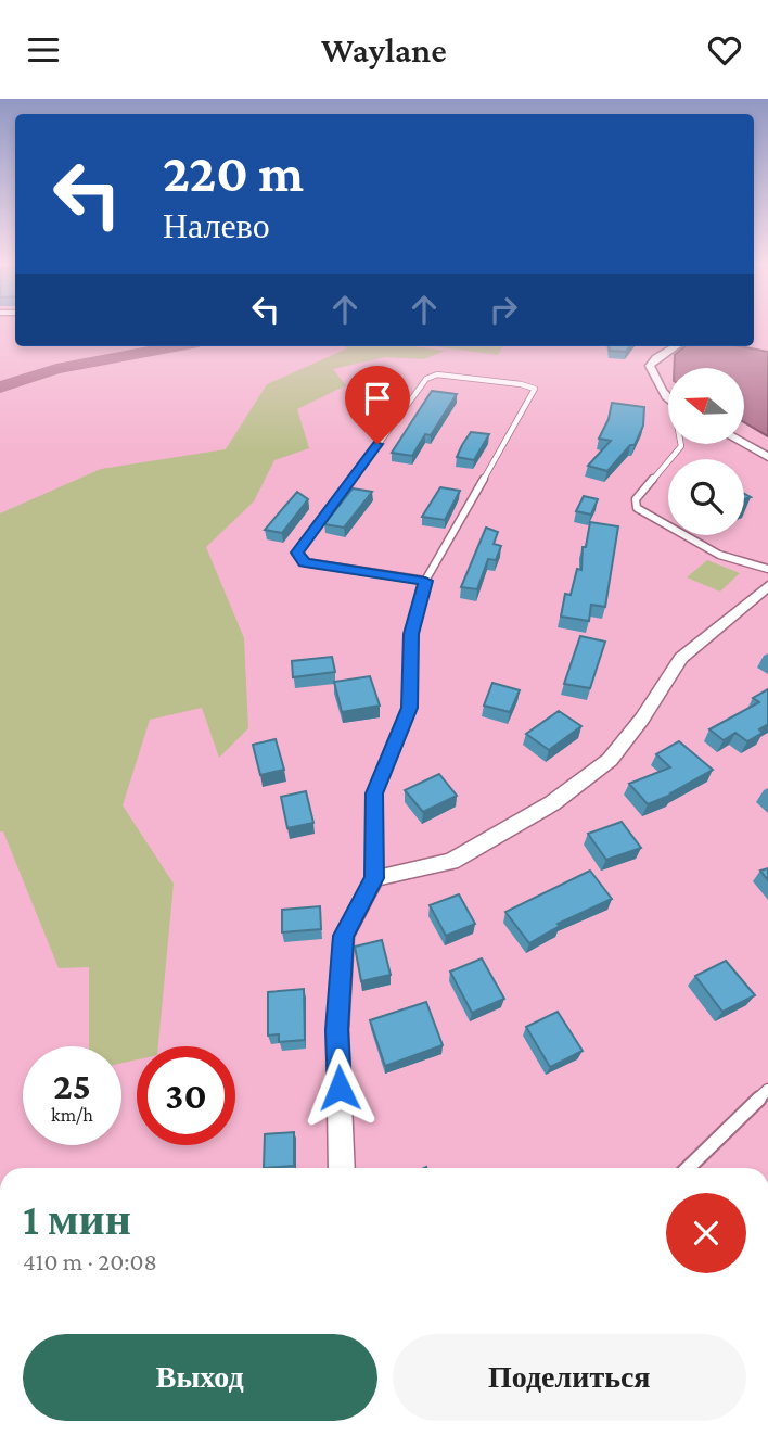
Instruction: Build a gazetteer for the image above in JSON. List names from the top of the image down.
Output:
{
  "north": "left",
  "page": {
    "header": "Waylane",
    "turn": ["220 m", "Налево"],
    "speed": "25 km/h",
    "limit": "30",
    "heading": ["1 мин", "410 m · 20:08"],
    "buttons": ["Выход", "Поделиться"]
  }
}
